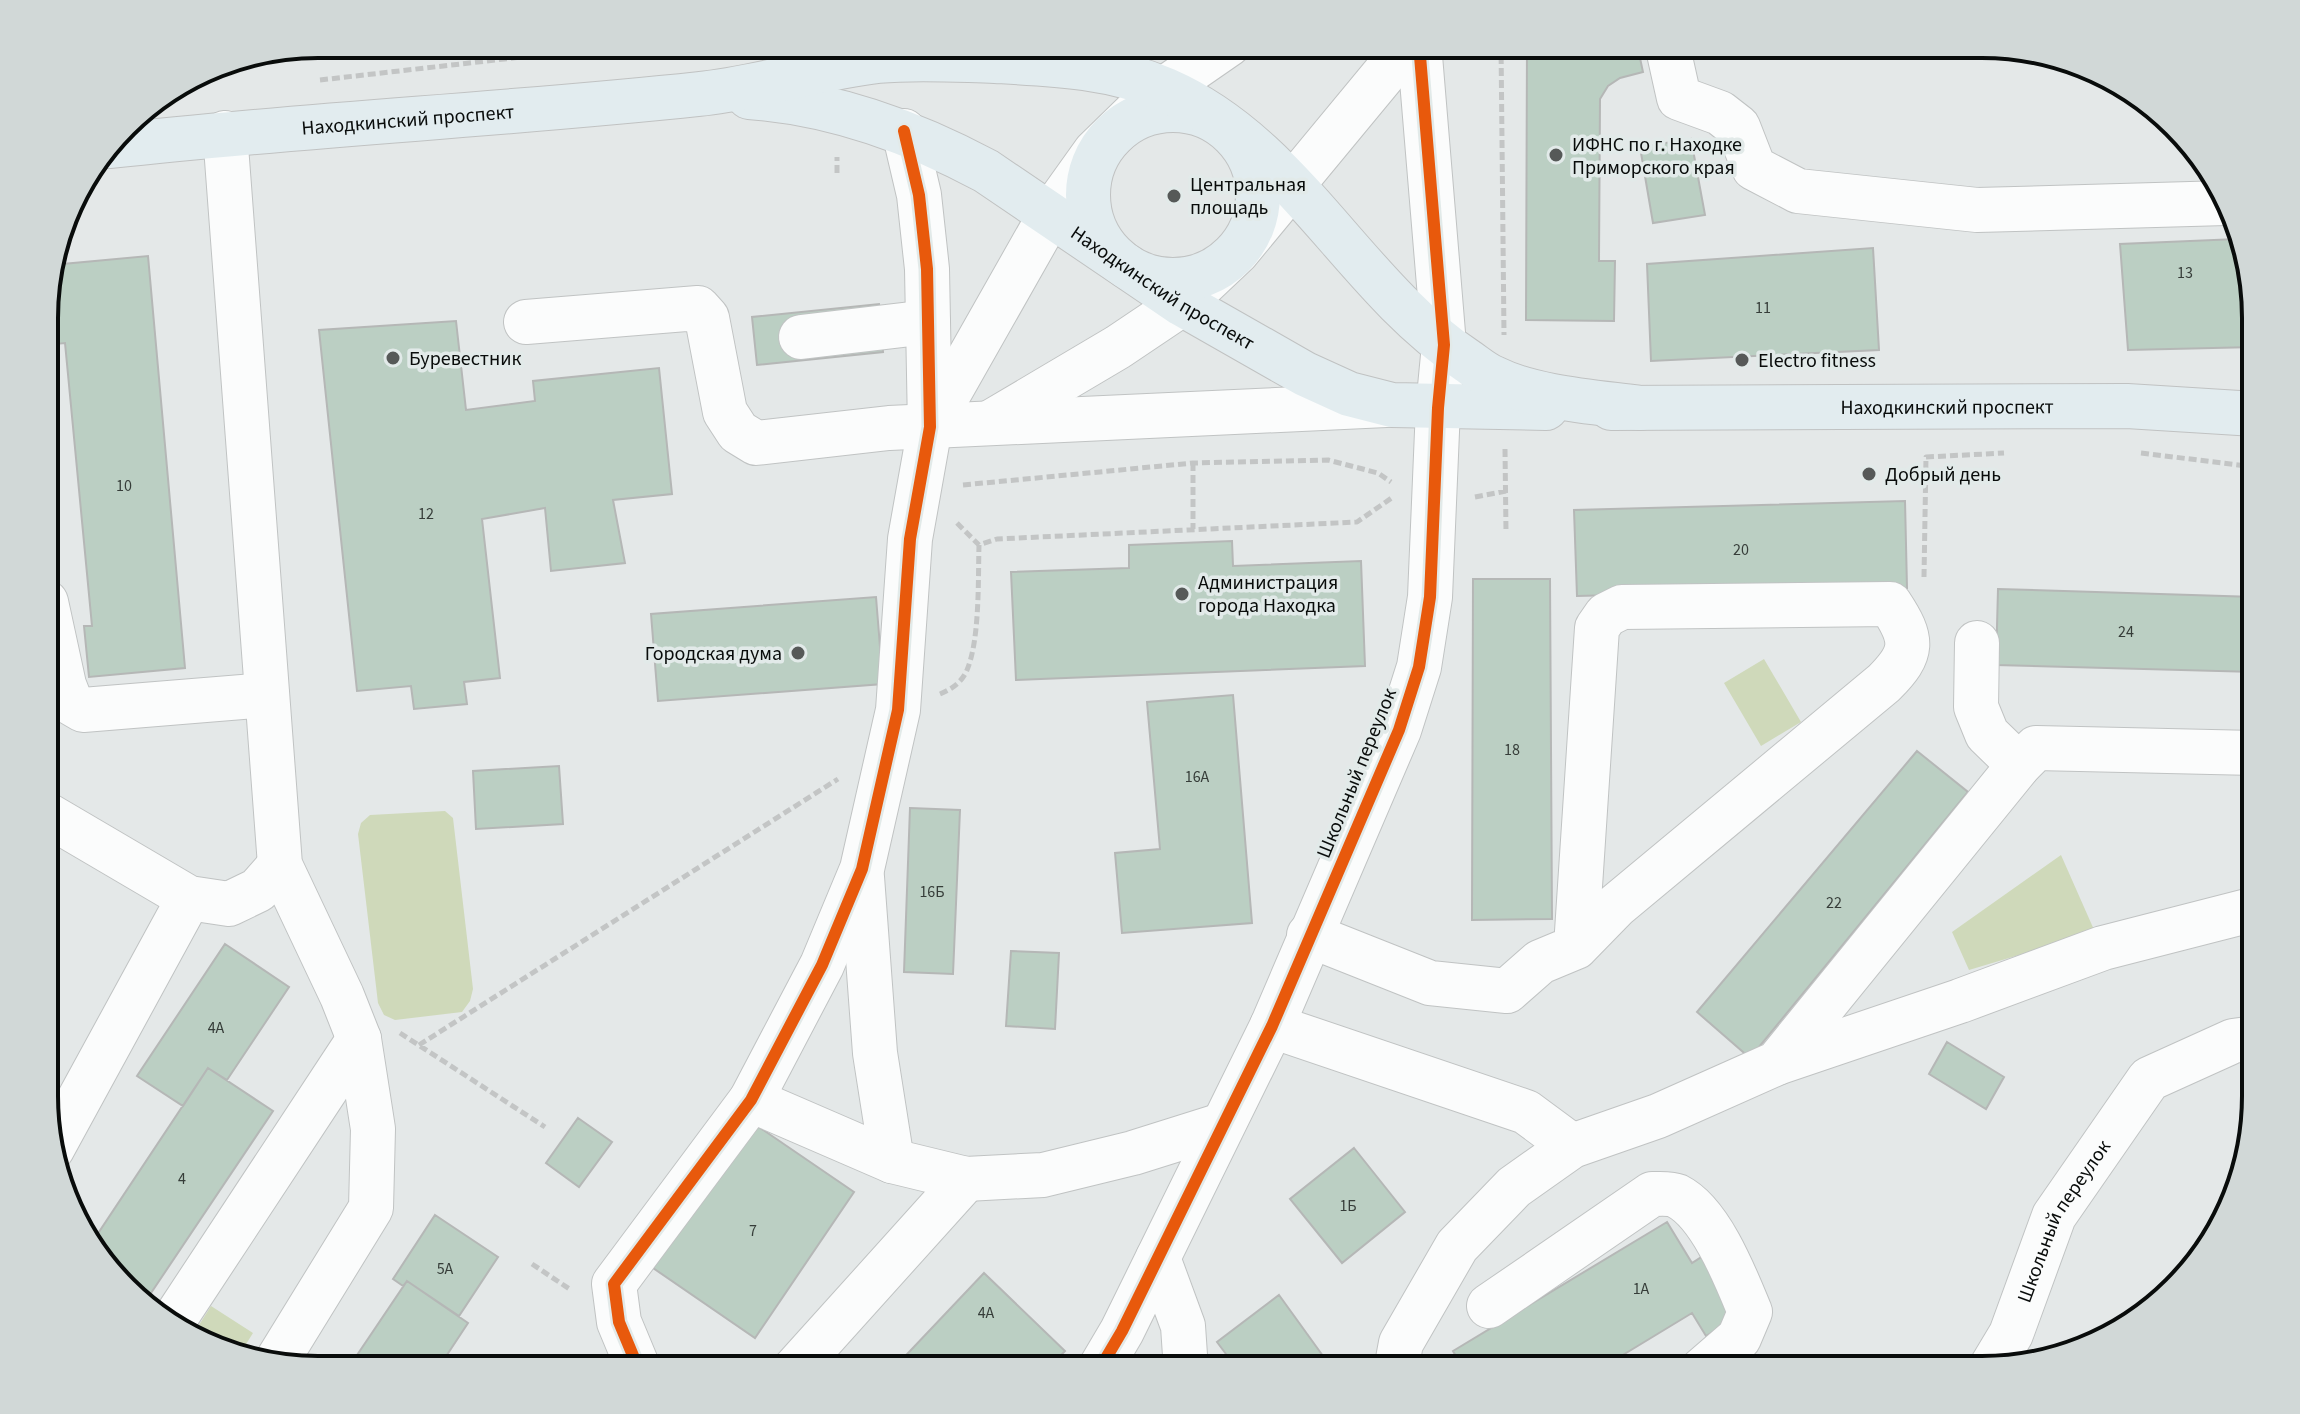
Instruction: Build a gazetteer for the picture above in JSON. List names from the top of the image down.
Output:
{
  "streets": {
    "main road": ["Находкинский проспект"],
    "street": ["Школьный переулок"]
  },
  "crossings": [
    ["Находкинский проспект", "Школьный переулок"]
  ],
  "places": [
    "ИФНС по г. Находке Приморского края",
    "Центральная площадь",
    "Буревестник",
    "Electro fitness",
    "Добрый день",
    "Администрация города Находка",
    "Городская дума"
  ],
  "house_numbers": [
    "13",
    "11",
    "10",
    "12",
    "20",
    "24",
    "18",
    "16А",
    "16Б",
    "22",
    "4А",
    "4",
    "1Б",
    "7",
    "5А",
    "1А",
    "4А"
  ]
}
